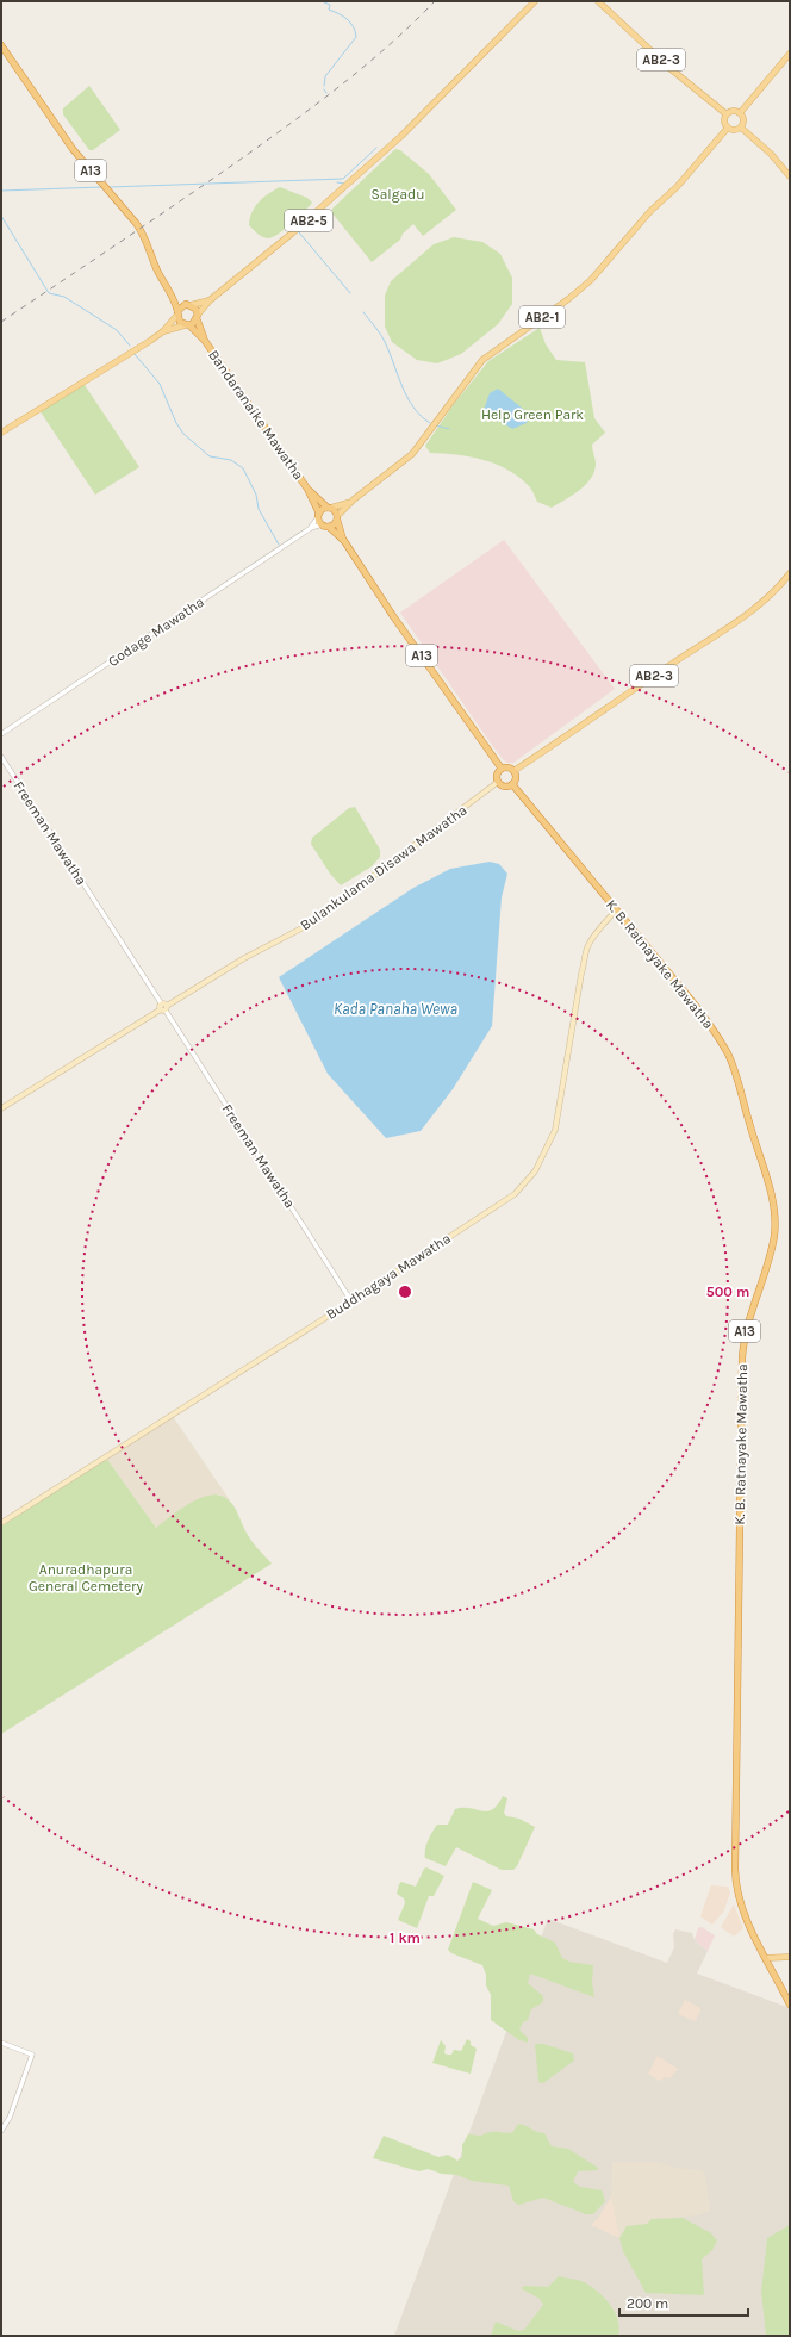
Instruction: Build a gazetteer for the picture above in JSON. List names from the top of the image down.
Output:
{
  "streets": {
    "highway": ["A13", "Bandaranaike Mawatha", "K. B. Ratnayake Mawatha"],
    "main road": [
      "AB2-3",
      "AB2-5",
      "AB2-1",
      "Bulankulama Disawa Mawatha",
      "Buddhagaya Mawatha"
    ],
    "street": ["Godage Mawatha", "Freeman Mawatha"]
  },
  "crossings": [
    ["AB2-3", "A13"],
    ["AB2-3", "AB2-1"],
    ["AB2-3", "Bulankulama Disawa Mawatha"],
    ["AB2-3", "K. B. Ratnayake Mawatha"],
    ["A13", "AB2-1"],
    ["A13", "Bandaranaike Mawatha"],
    ["A13", "Bulankulama Disawa Mawatha"],
    ["A13", "K. B. Ratnayake Mawatha"],
    ["AB2-5", "Bandaranaike Mawatha"],
    ["AB2-1", "Bandaranaike Mawatha"],
    ["Bandaranaike Mawatha", "Godage Mawatha"],
    ["Freeman Mawatha", "Bulankulama Disawa Mawatha"],
    ["Freeman Mawatha", "Buddhagaya Mawatha"],
    ["Bulankulama Disawa Mawatha", "K. B. Ratnayake Mawatha"],
    ["K. B. Ratnayake Mawatha", "Buddhagaya Mawatha"]
  ],
  "water": ["Kada Panaha Wewa"],
  "parks": ["Salgadu", "Help Green Park", "Anuradhapura General Cemetery"],
  "scale_bar": "200 m",
  "rings": ["500 m", "1 km"]
}
